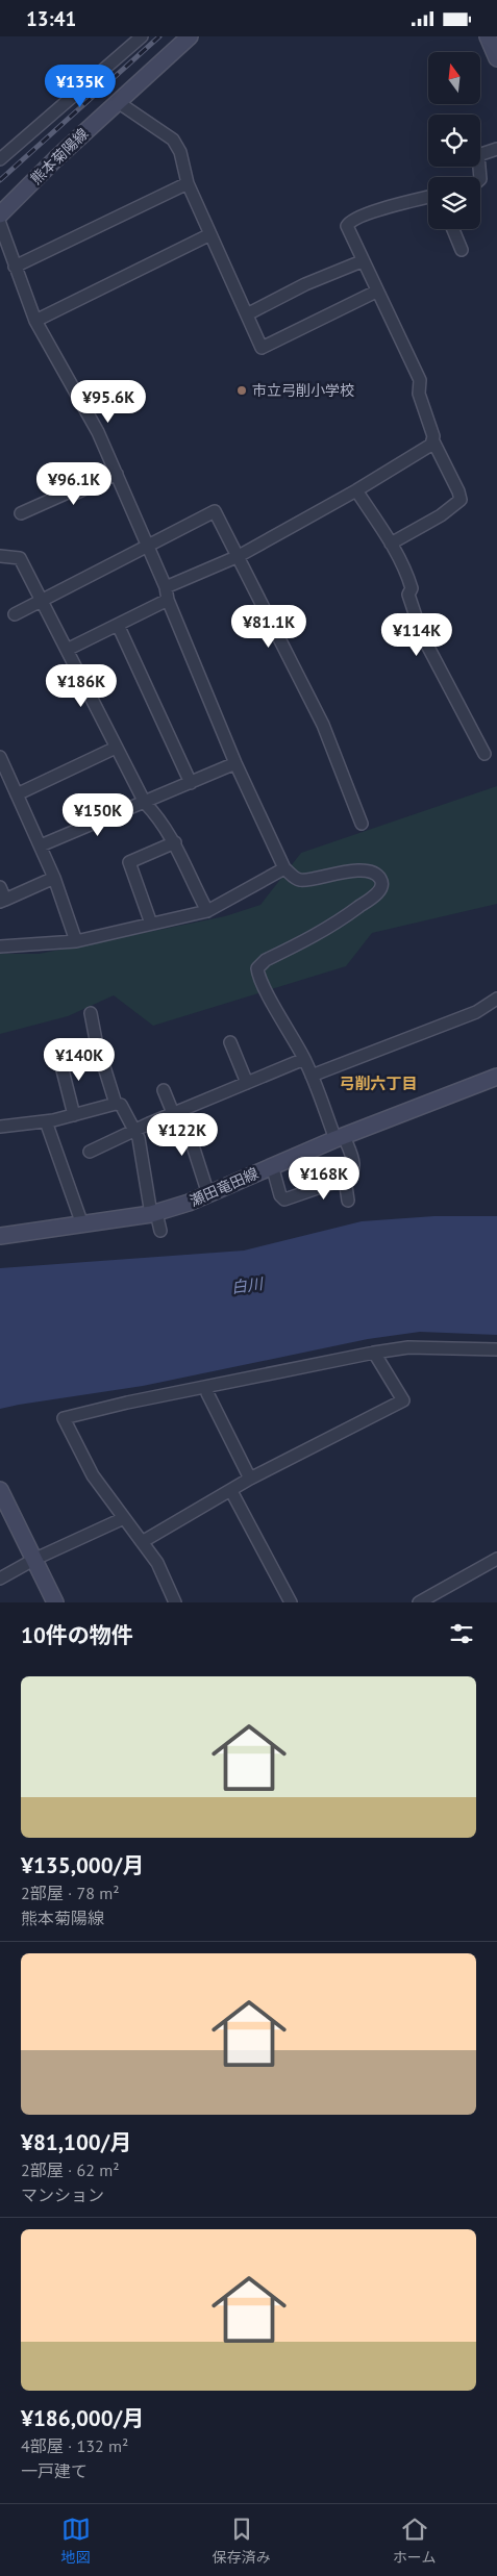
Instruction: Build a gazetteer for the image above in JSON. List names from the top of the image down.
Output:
{
  "streets": {
    "main road": ["熊本菊陽線", "瀬田竜田線"]
  },
  "districts": ["弓削六丁目"],
  "water": ["白川"],
  "places": ["市立弓削小学校"],
  "north": "top",
  "page": {
    "status": "13:41",
    "price": [
      "¥135K",
      "¥95.6K",
      "¥96.1K",
      "¥81.1K",
      "¥114K",
      "¥186K",
      "¥150K",
      "¥140K",
      "¥122K",
      "¥168K"
    ],
    "heading": "10件の物件",
    "list": [
      {
        "name": "¥135,000/月",
        "note": "2部屋 · 78 m² · 熊本菊陽線"
      },
      {
        "name": "¥81,100/月",
        "note": "2部屋 · 62 m² · マンション"
      },
      {
        "name": "¥186,000/月",
        "note": "4部屋 · 132 m² · 一戸建て"
      }
    ],
    "tabs": ["地図", "保存済み", "ホーム"]
  }
}
